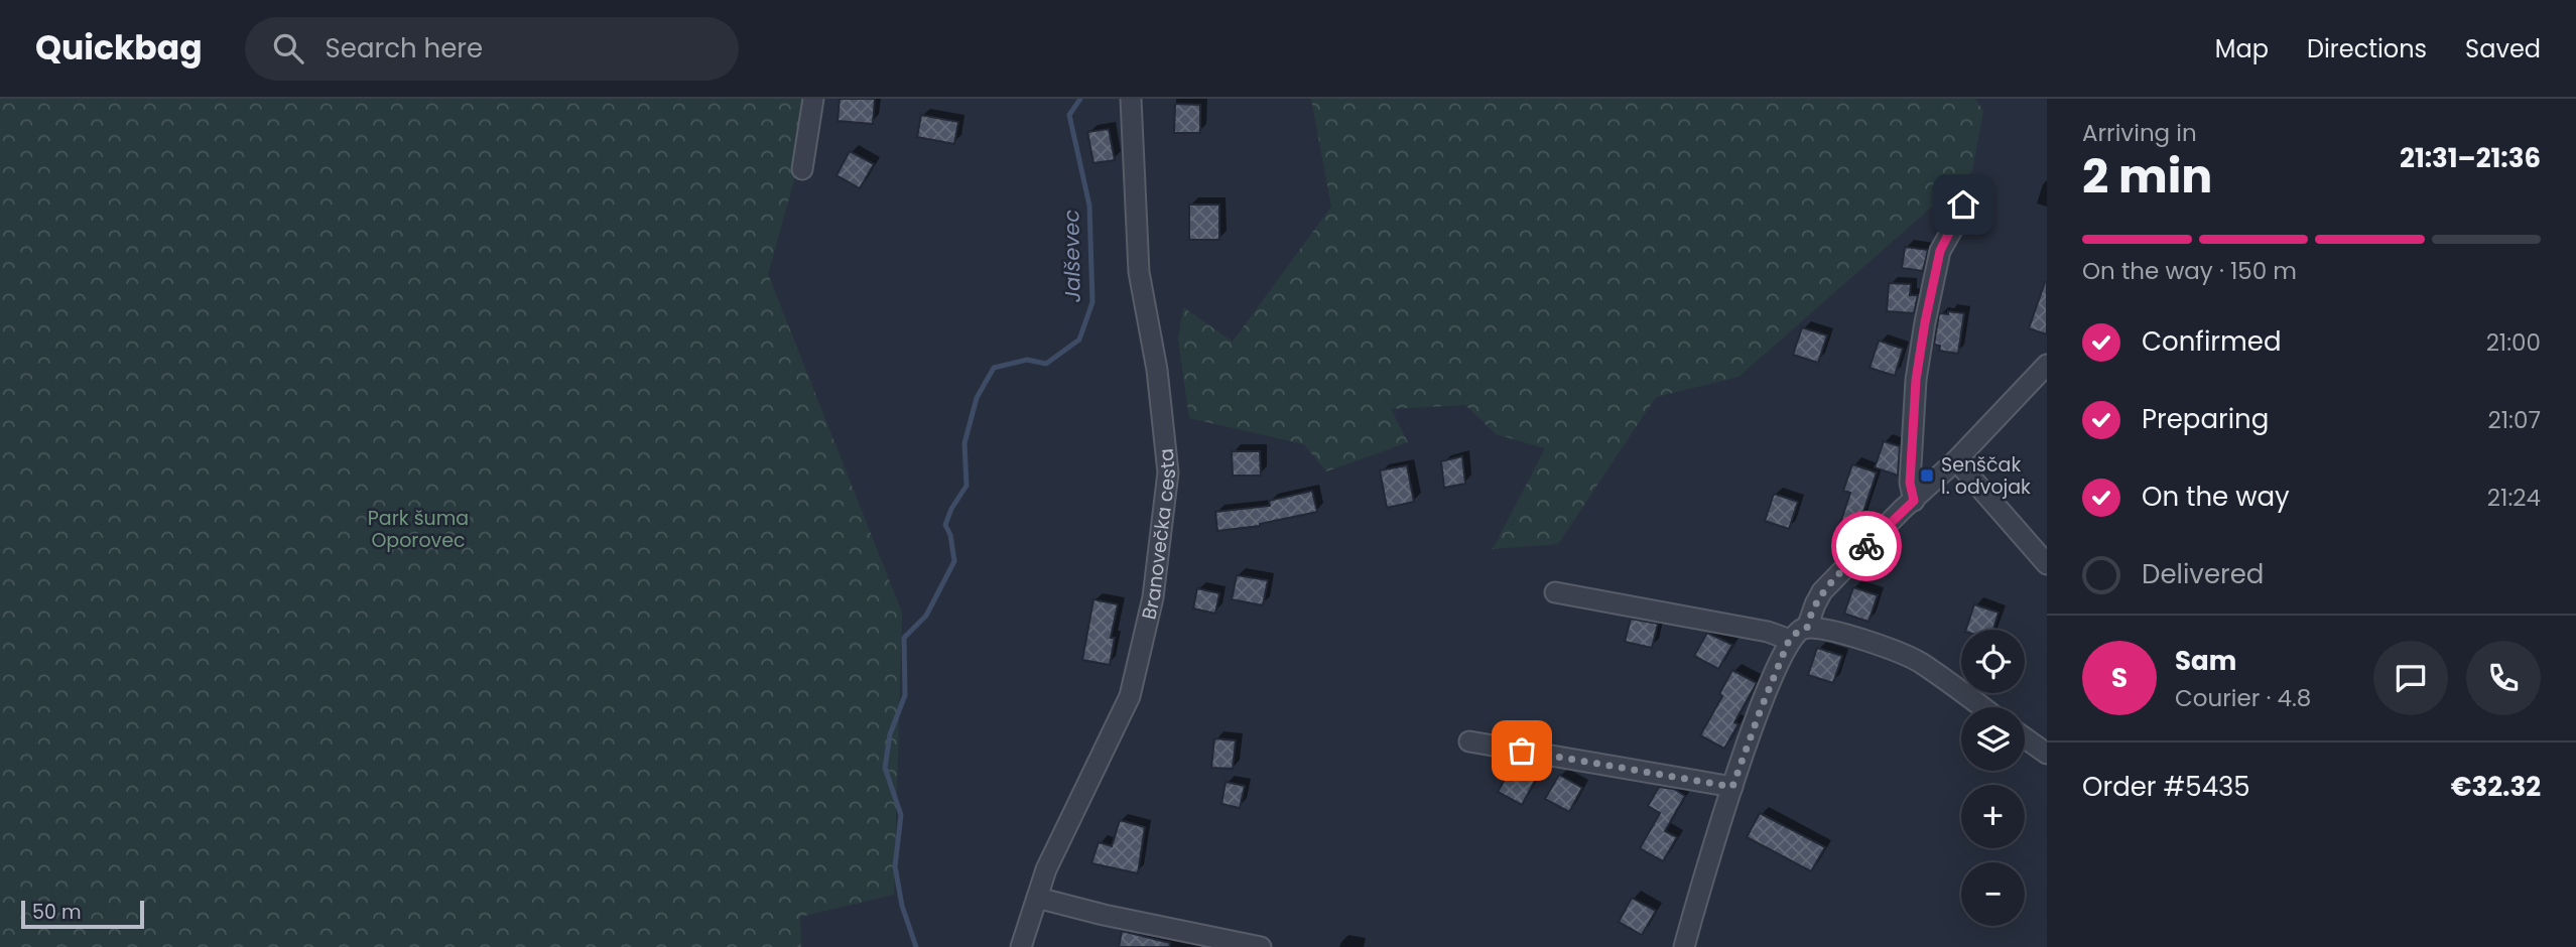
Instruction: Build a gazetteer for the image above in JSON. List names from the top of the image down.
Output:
{
  "streets": {
    "street": ["Branovečka cesta"]
  },
  "water": ["Jalševec"],
  "parks": ["Park šuma Oporovec"],
  "places": {
    "transit": ["Senščak I. odvojak"]
  },
  "scale_bar": "50 m",
  "page": {
    "header": "Quickbag",
    "search": "Search here",
    "nav": ["Map", "Directions", "Saved"],
    "heading": ["2 min", "Arriving in", "21:31–21:36"],
    "panel": [
      "Sam",
      "Courier · 4.8",
      "Order #5435",
      "€32.32"
    ],
    "bar": "On the way · 150 m",
    "list": [
      ["Confirmed", "21:00"],
      ["Preparing", "21:07"],
      ["On the way", "21:24"],
      "Delivered"
    ],
    "map_buttons": ["+", "−"],
    "round": "S",
    "scale": "50 m"
  }
}
